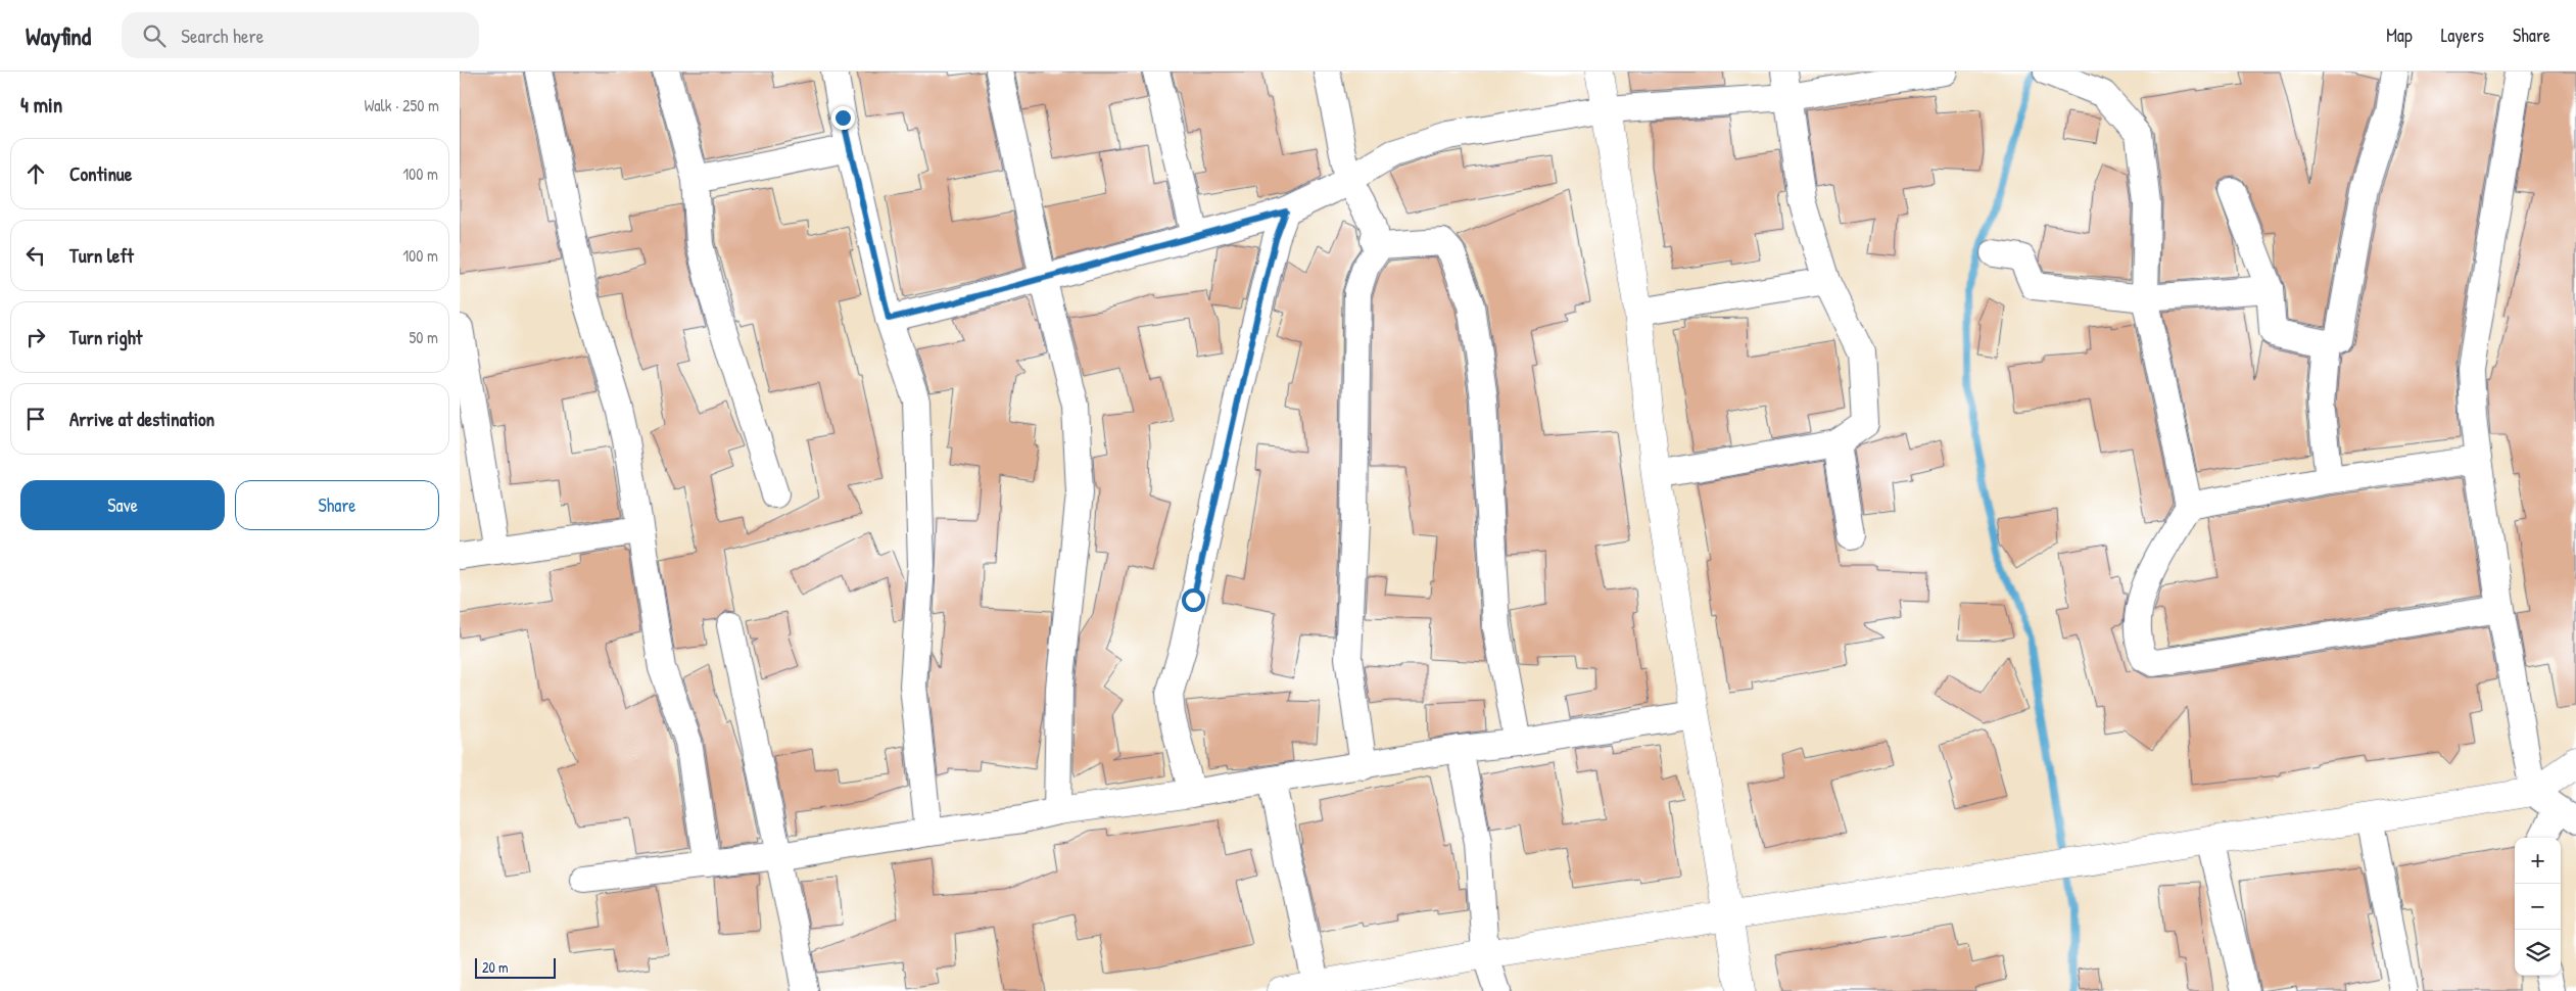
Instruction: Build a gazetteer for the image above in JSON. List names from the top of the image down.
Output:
{
  "scale_bar": "20 m",
  "page": {
    "header": "Wayfind",
    "search": "Search here",
    "nav": ["Map", "Layers", "Share"],
    "heading": ["4 min", "Walk · 250 m"],
    "list": [
      ["Continue", "100 m"],
      ["Turn left", "100 m"],
      ["Turn right", "50 m"],
      "Arrive at destination"
    ],
    "buttons": ["Save", "Share"],
    "map_buttons": ["+", "−"],
    "scale": "20 m"
  }
}
